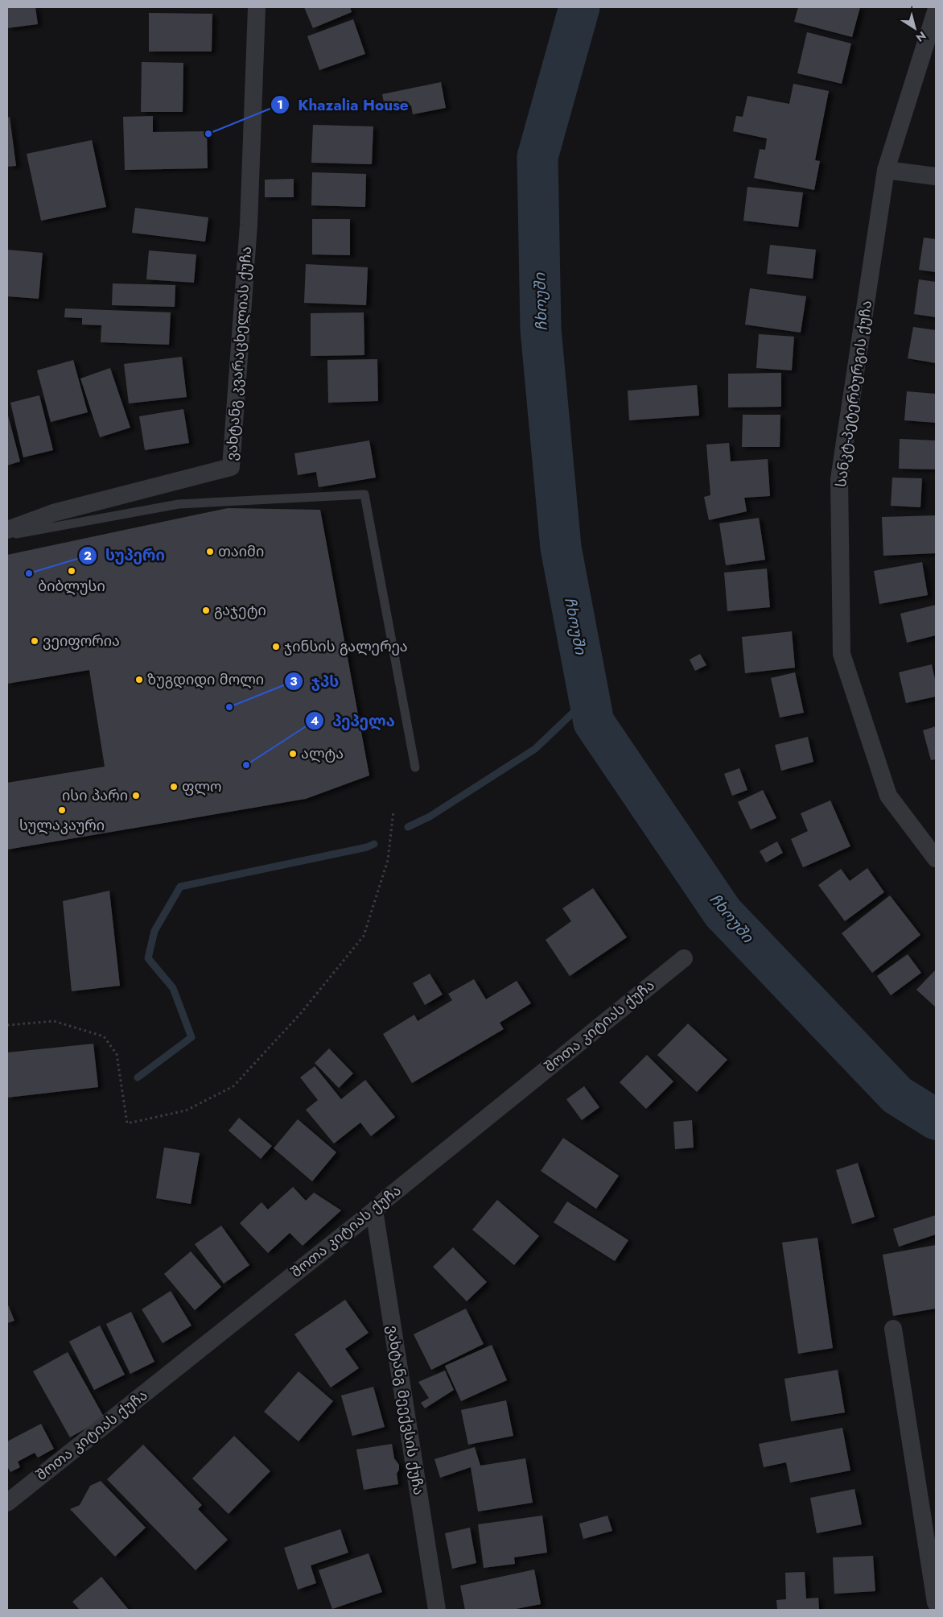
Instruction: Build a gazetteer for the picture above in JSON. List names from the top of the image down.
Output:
{
  "streets": {
    "street": [
      "ვახტანგ კვარაცხელიას ქუჩა",
      "სანკტ-პეტერბურგის ქუჩა",
      "შოთა კიტიას ქუჩა",
      "ვახტანგ მეექვსის ქუჩა"
    ]
  },
  "crossings": [
    ["შოთა კიტიას ქუჩა", "ვახტანგ მეექვსის ქუჩა"]
  ],
  "water": ["ჩხოუში"],
  "places": [
    "Khazalia House",
    "თაიმი",
    "ბიბლუსი",
    "სუპერი",
    "გაჯეტი",
    "ვეიფორია",
    "ჯინსის გალერეა",
    "ზუგდიდი მოლი",
    "ჯპს",
    "ალტა",
    "პეპელა",
    "ფლო",
    "ისი პარი",
    "სულაკაური"
  ],
  "north": "bottom right"
}
